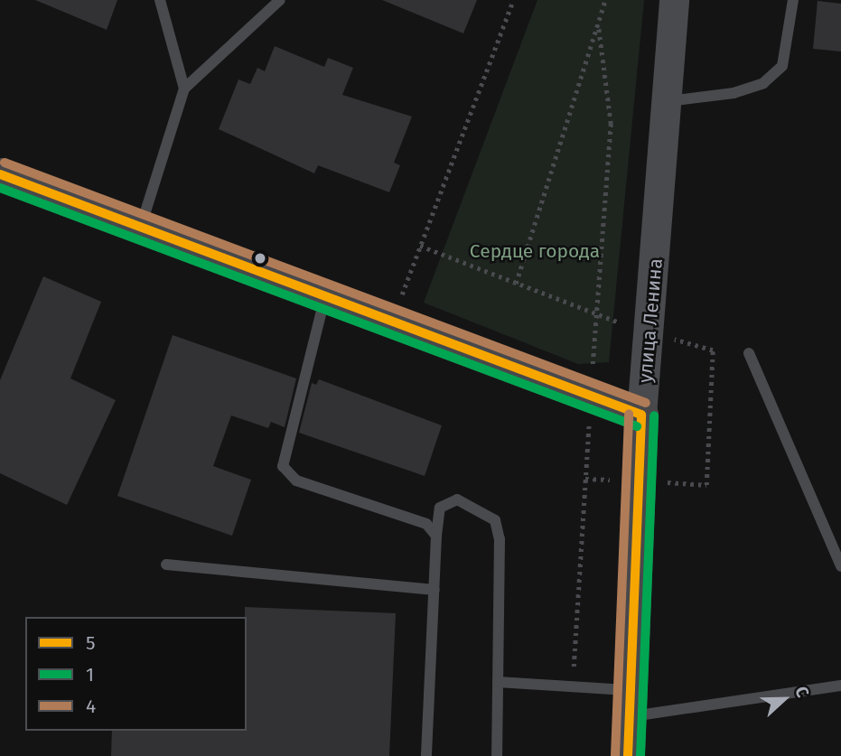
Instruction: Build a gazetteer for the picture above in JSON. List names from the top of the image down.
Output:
{
  "streets": {
    "main road": ["улица Ленина"]
  },
  "parks": ["Сердце города"],
  "lines": ["transit line 4", "transit line 5", "transit line 1"],
  "legend": ["5", "1", "4"],
  "north": "right"
}
